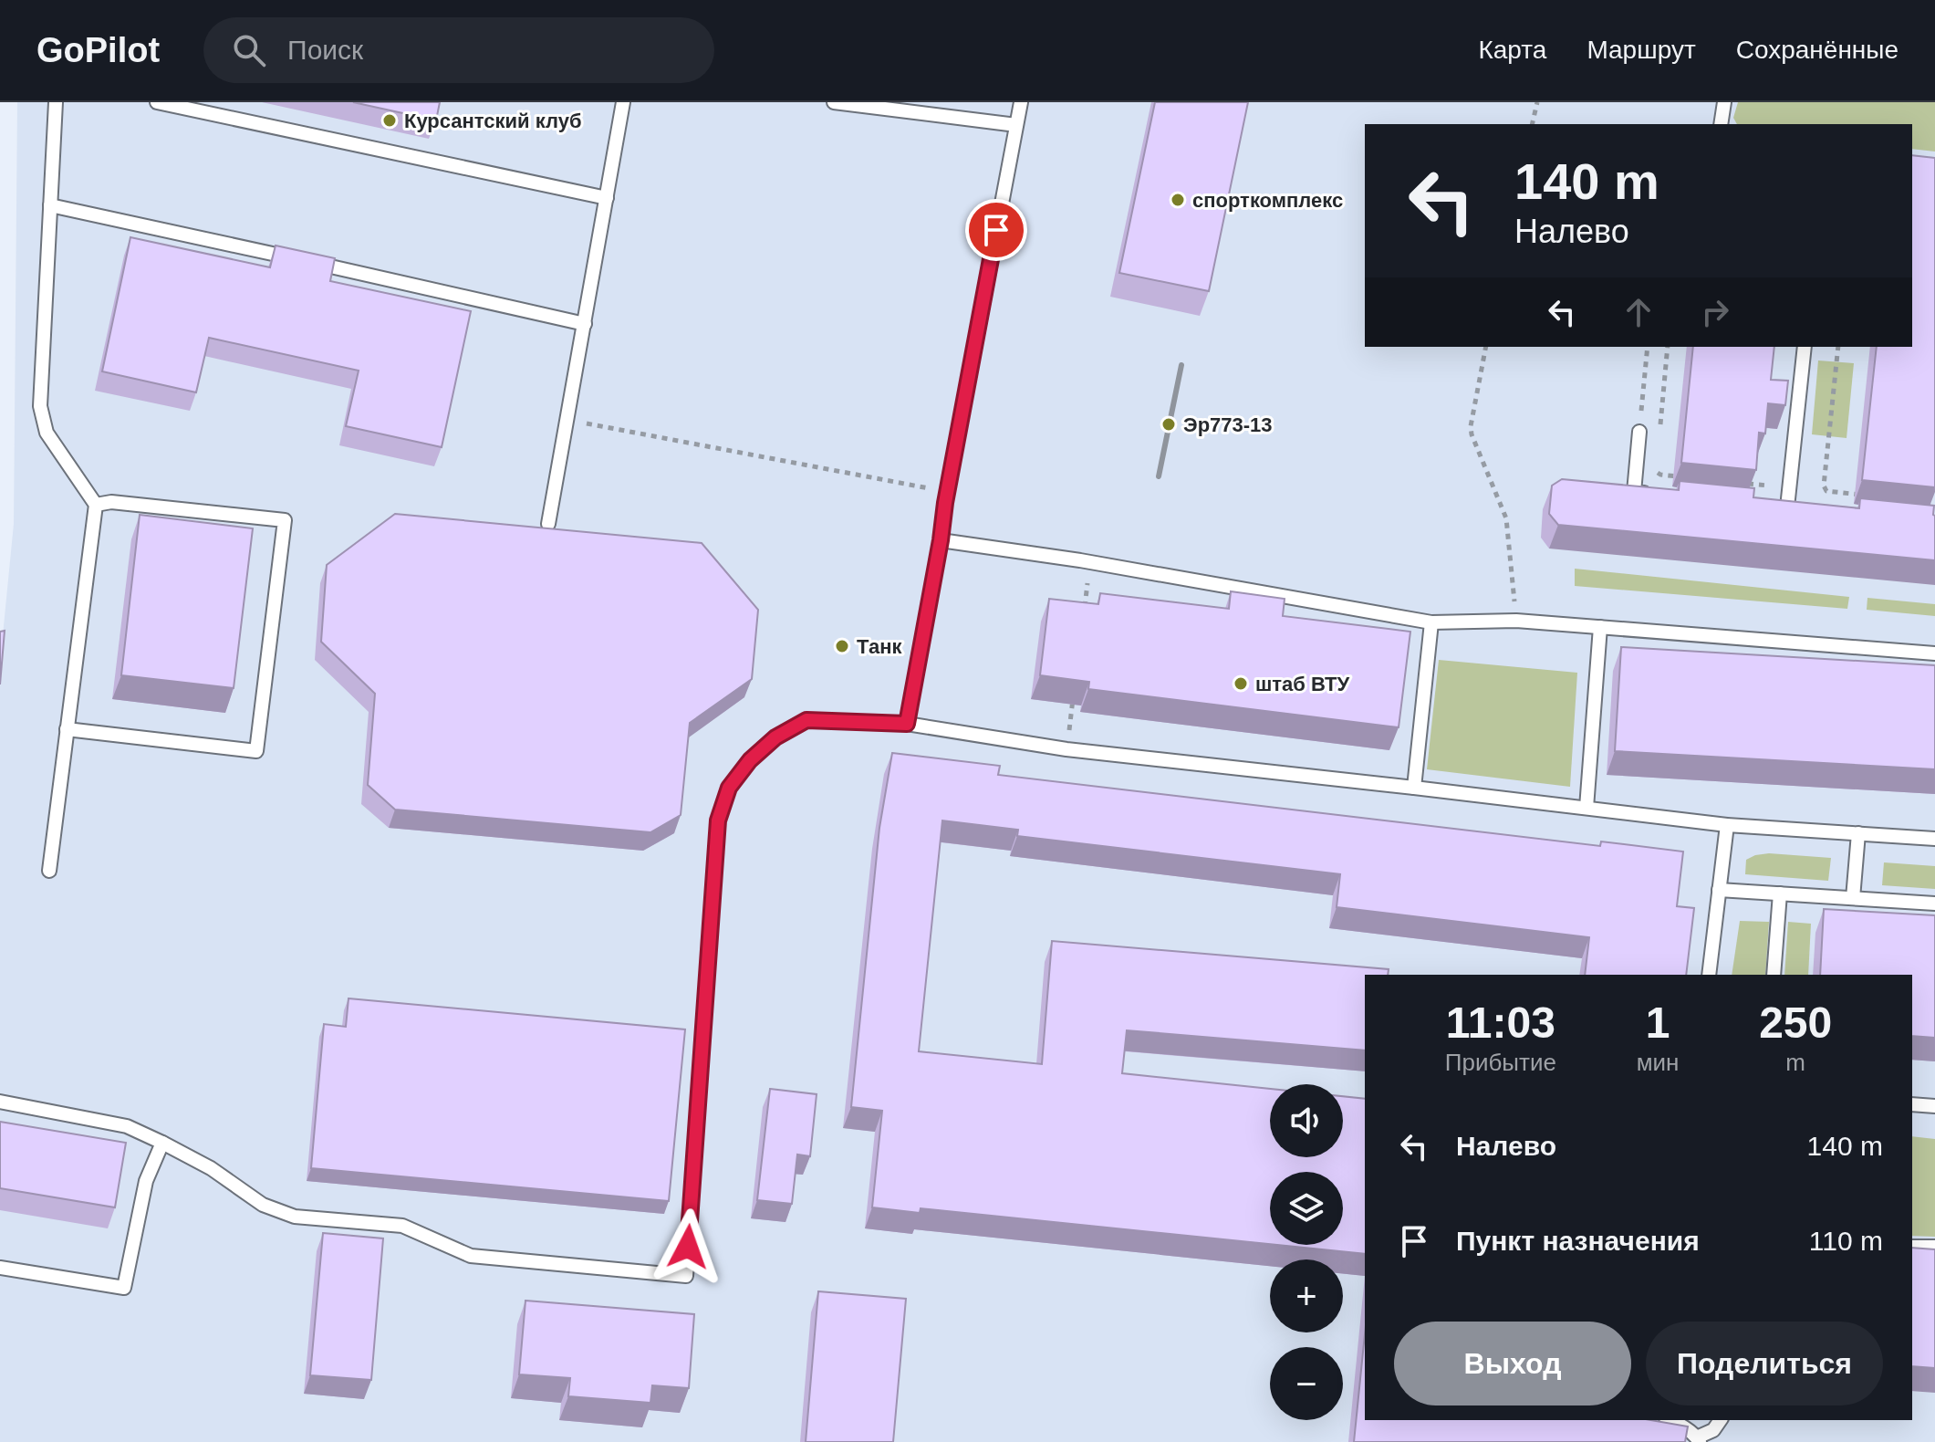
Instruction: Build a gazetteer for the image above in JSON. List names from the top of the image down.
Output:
{
  "places": [
    "Курсантский клуб",
    "спорткомплекс",
    "Эр773-13",
    "Танк",
    "штаб ВТУ"
  ],
  "page": {
    "header": "GoPilot",
    "search": "Поиск",
    "nav": ["Карта", "Маршрут", "Сохранённые"],
    "turn": ["140 m", "Налево"],
    "eta": [
      "11:03",
      "Прибытие",
      "1",
      "мин",
      "250",
      "m"
    ],
    "map_buttons": ["+", "−"],
    "list": [
      {
        "name": "Налево",
        "value": "140 m"
      },
      {
        "name": "Пункт назначения",
        "value": "110 m"
      }
    ],
    "buttons": ["Выход", "Поделиться"]
  }
}
